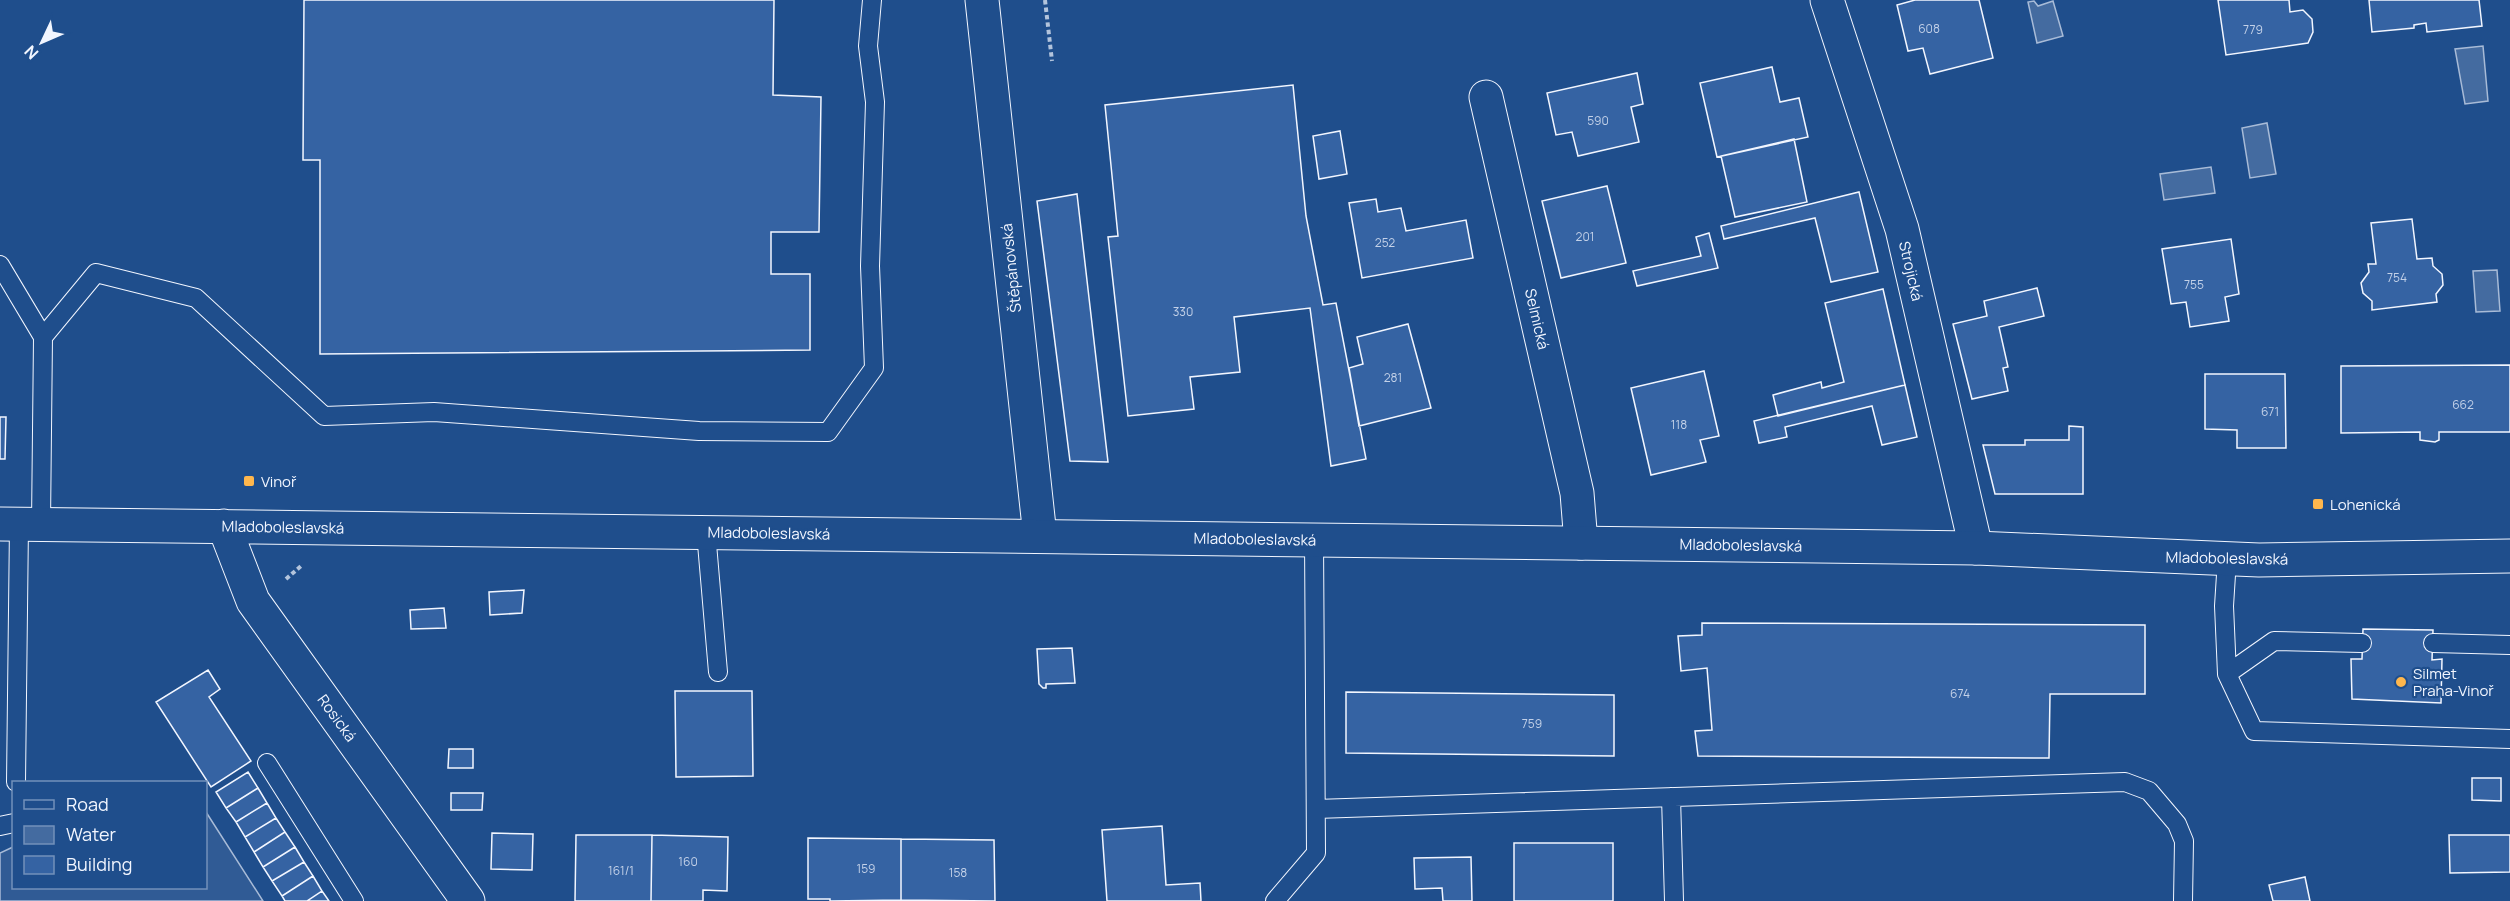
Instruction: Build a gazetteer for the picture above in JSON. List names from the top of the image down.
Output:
{
  "streets": {
    "main road": [
      "Štěpánovská",
      "Strojická",
      "Selmická",
      "Mladoboleslavská",
      "Rosická"
    ]
  },
  "crossings": [
    ["Štěpánovská", "Mladoboleslavská"],
    ["Strojická", "Mladoboleslavská"],
    ["Selmická", "Mladoboleslavská"],
    ["Mladoboleslavská", "Rosická"]
  ],
  "places": {
    "transit": ["Vinoř", "Lohenická"],
    "other": ["Silmet Praha-Vinoř"]
  },
  "house_numbers": [
    "608",
    "779",
    "590",
    "201",
    "252",
    "754",
    "755",
    "330",
    "281",
    "662",
    "671",
    "118",
    "674",
    "759",
    "160",
    "159",
    "161/1",
    "158"
  ],
  "legend": ["Road", "Water", "Building"],
  "north": "bottom left"
}
